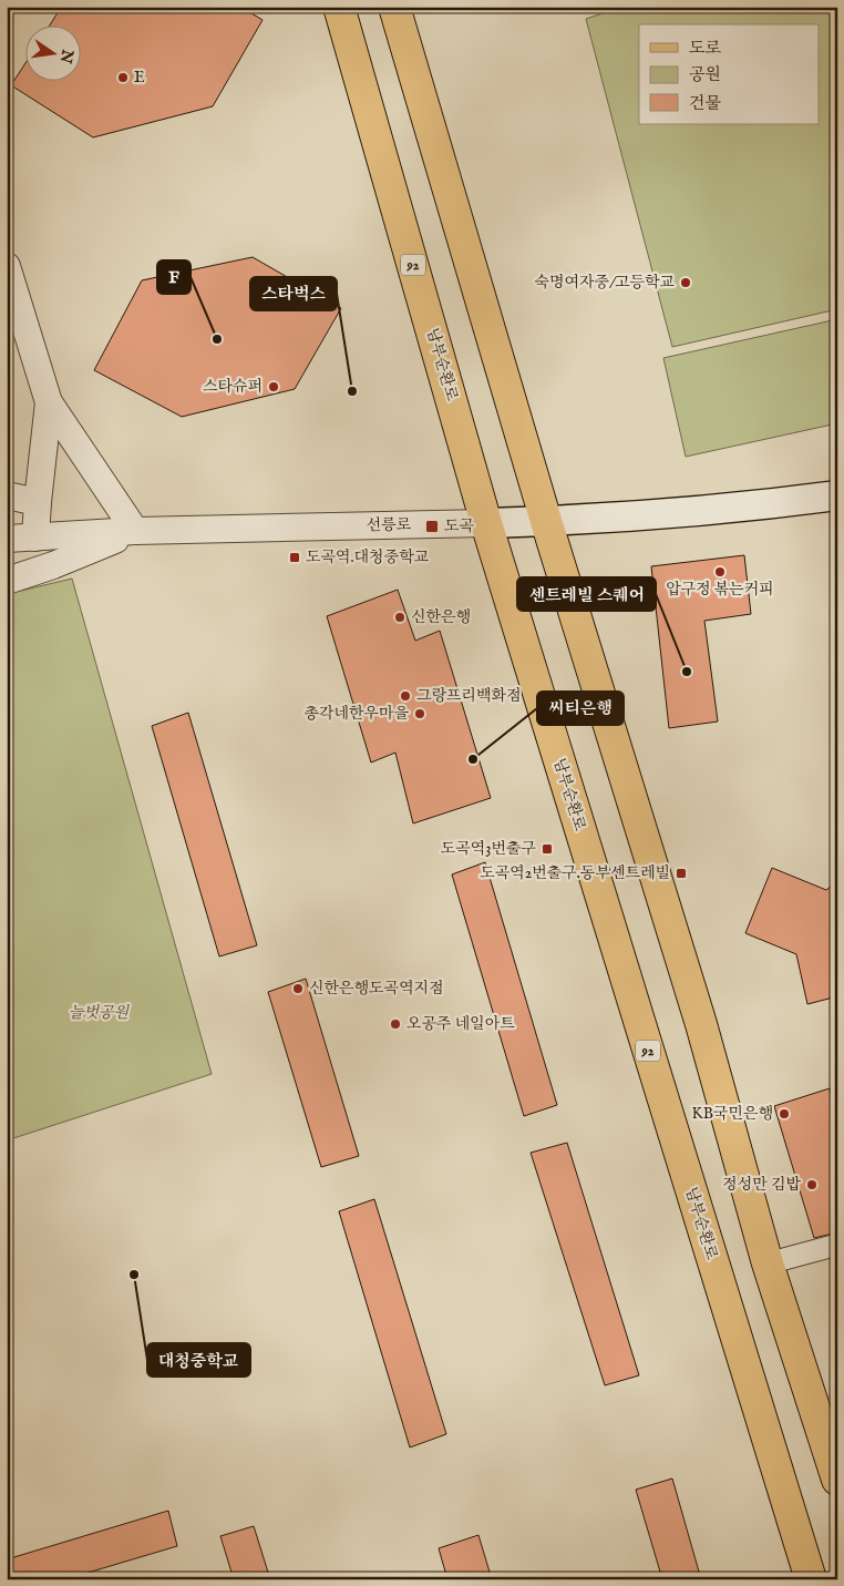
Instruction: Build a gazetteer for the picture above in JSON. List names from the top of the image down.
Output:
{
  "streets": {
    "main road": ["92", "남부순환로", "선릉로"]
  },
  "crossings": [
    ["남부순환로", "선릉로"]
  ],
  "parks": ["늘벗공원"],
  "places": {
    "other": [
      "E",
      "숙명여자중/고등학교",
      "F",
      "스타슈퍼",
      "스타벅스",
      "압구정 볶는커피",
      "신한은행",
      "센트레빌 스퀘어",
      "그랑프리백화점",
      "총각네한우마을",
      "씨티은행",
      "신한은행도곡역지점",
      "오공주 네일아트",
      "KB국민은행",
      "정성만 김밥",
      "대청중학교"
    ],
    "transit": [
      "도곡",
      "도곡역.대청중학교",
      "도곡역3번출구",
      "도곡역2번출구.동부센트레빌"
    ]
  },
  "legend": ["도로", "공원", "건물"],
  "north": "right"
}
